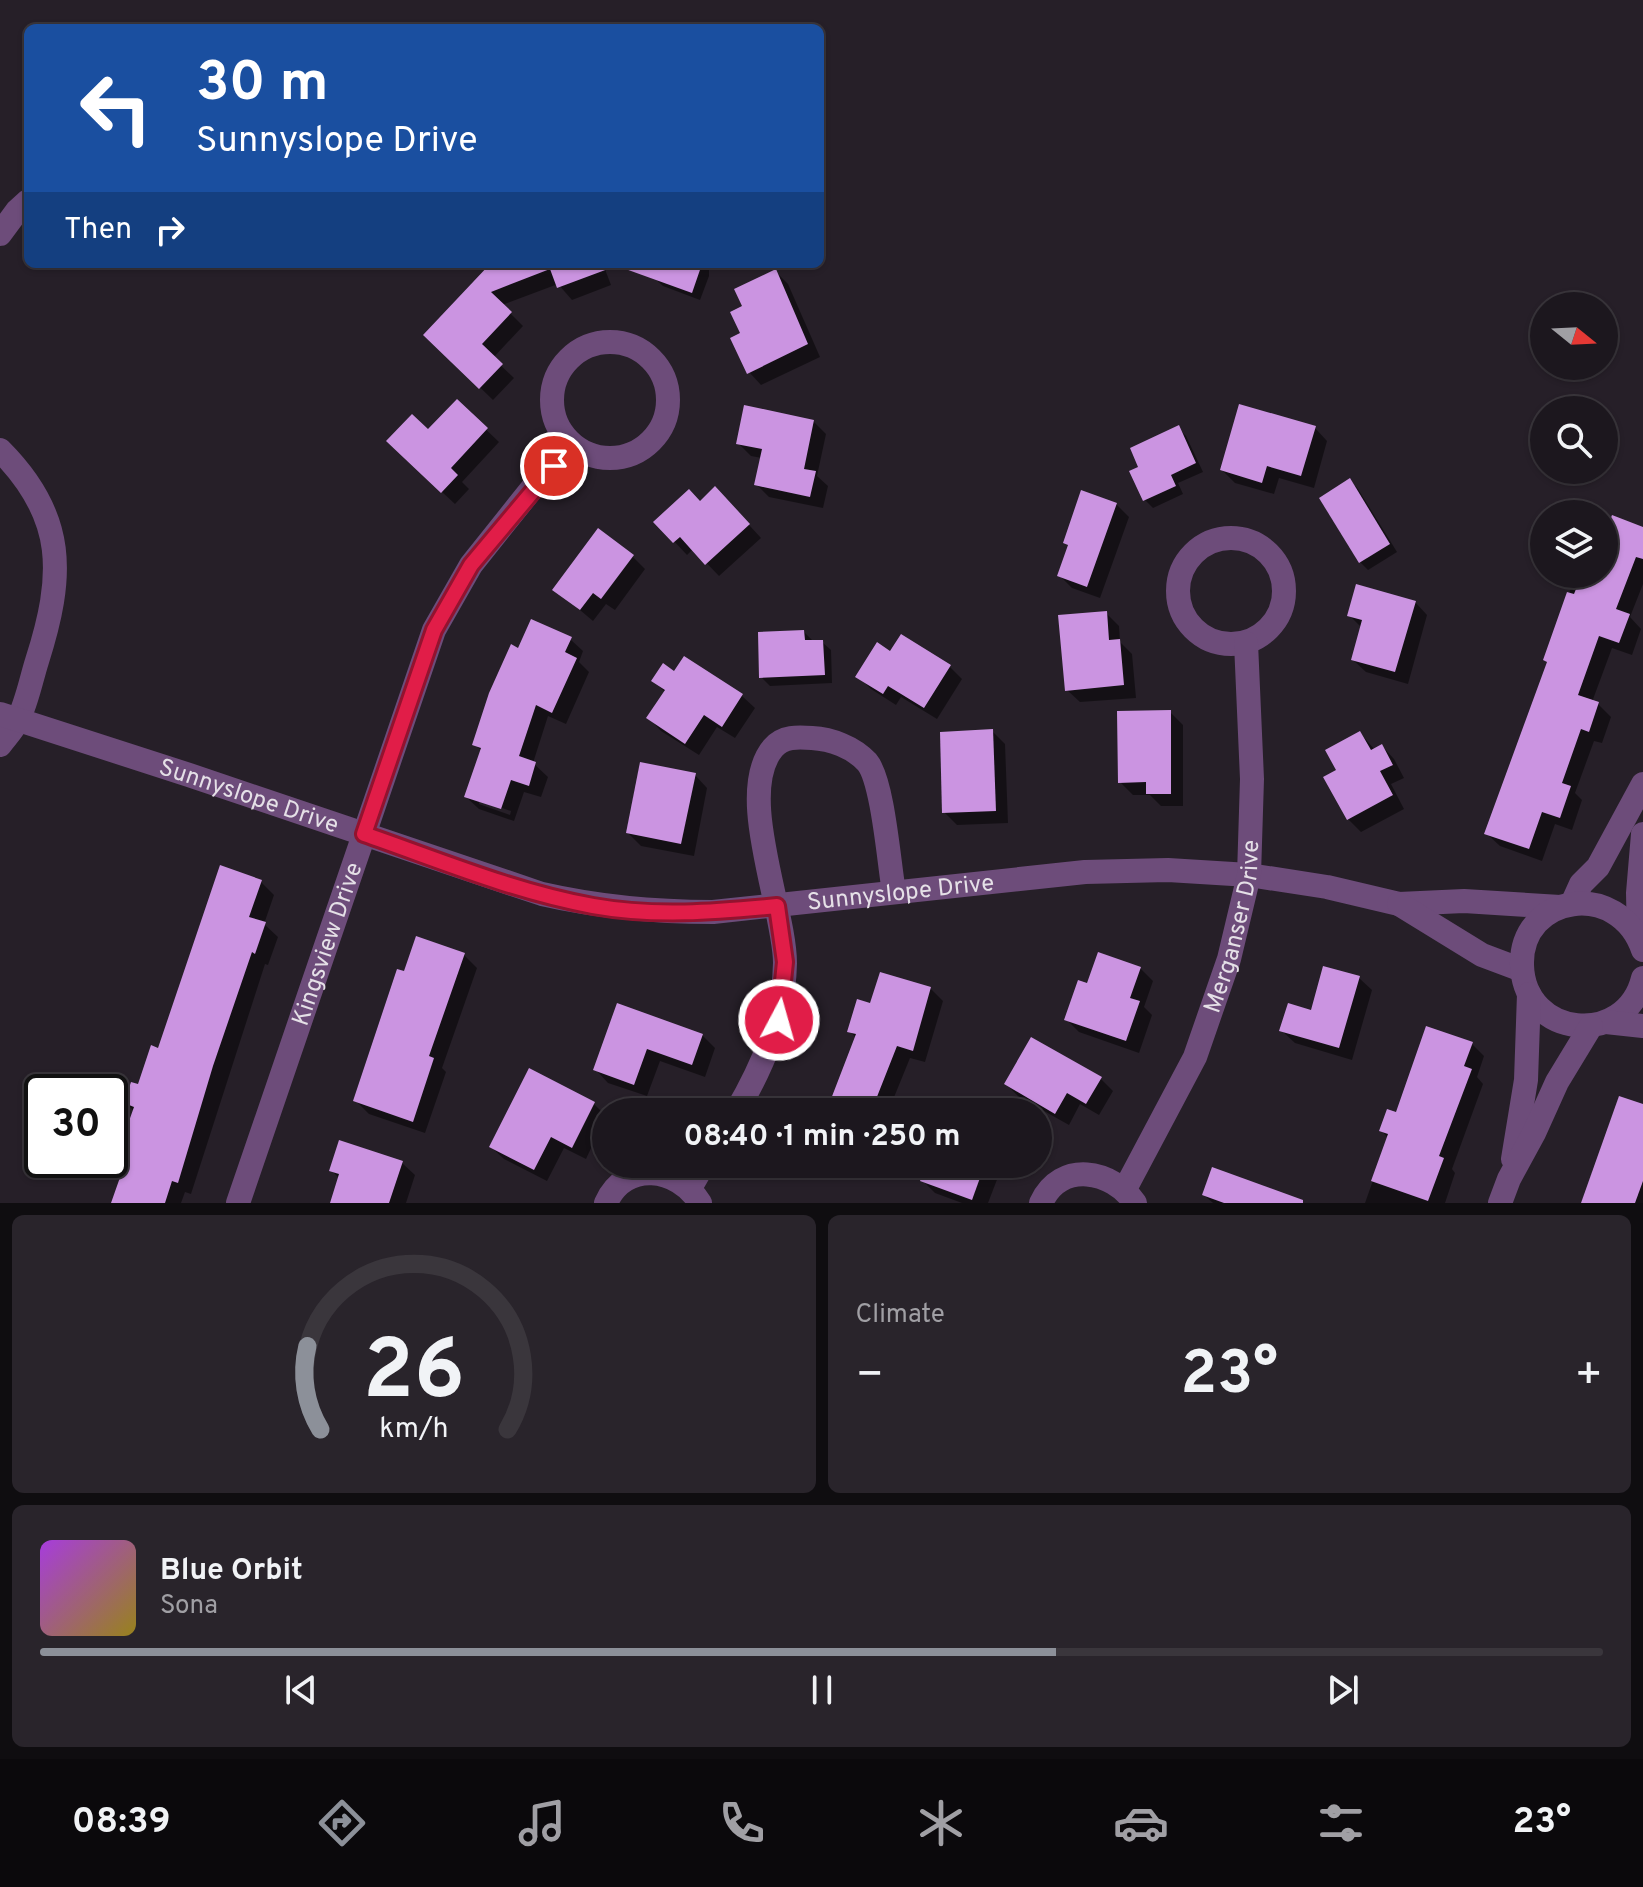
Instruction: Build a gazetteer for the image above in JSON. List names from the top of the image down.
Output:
{
  "streets": {
    "street": ["Sunnyslope Drive", "Merganser Drive", "Kingsview Drive"]
  },
  "crossings": [
    ["Sunnyslope Drive", "Merganser Drive"],
    ["Sunnyslope Drive", "Kingsview Drive"]
  ],
  "north": "right",
  "page": {
    "turn": ["30 m", "Sunnyslope Drive"],
    "then": "Then",
    "limit": "30",
    "trip": "08:40 · 1 min · 250 m",
    "tile": "Climate",
    "heat": ["−", "23°", "+"],
    "song": ["Blue Orbit", "Sona"],
    "tabs": ["08:39", "23°"],
    "gauge": ["26", "km/h"]
  }
}
